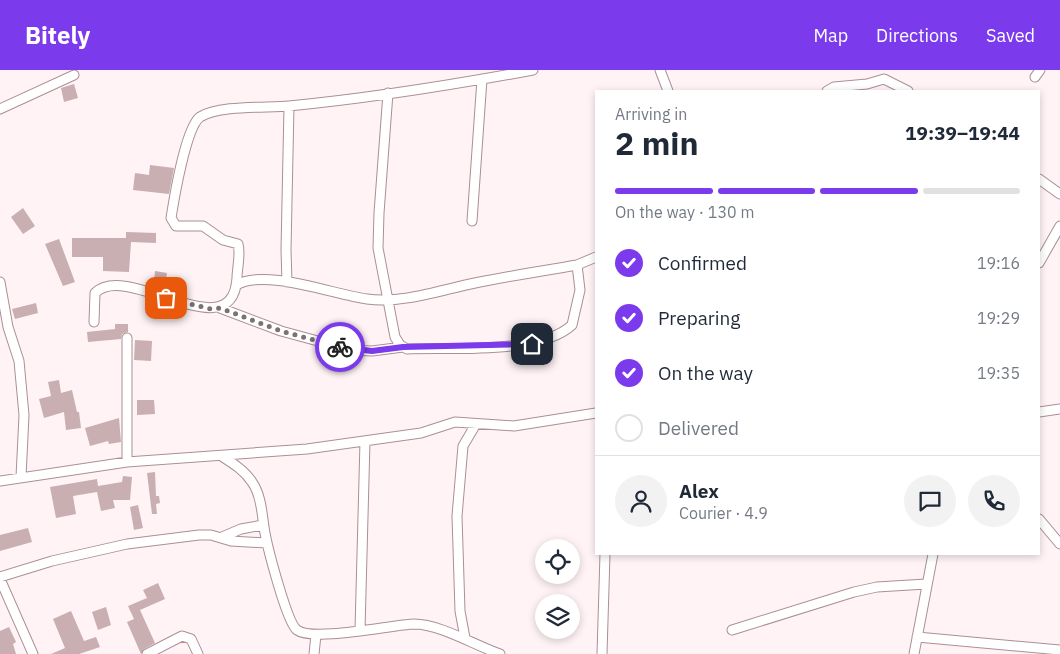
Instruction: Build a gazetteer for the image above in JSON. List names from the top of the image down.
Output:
{
  "page": {
    "header": "Bitely",
    "nav": ["Map", "Directions", "Saved"],
    "heading": ["2 min", "Arriving in", "19:39–19:44"],
    "panel": ["Alex", "Courier · 4.9"],
    "bar": "On the way · 130 m",
    "list": [
      ["Confirmed", "19:16"],
      ["Preparing", "19:29"],
      ["On the way", "19:35"],
      "Delivered"
    ]
  }
}
